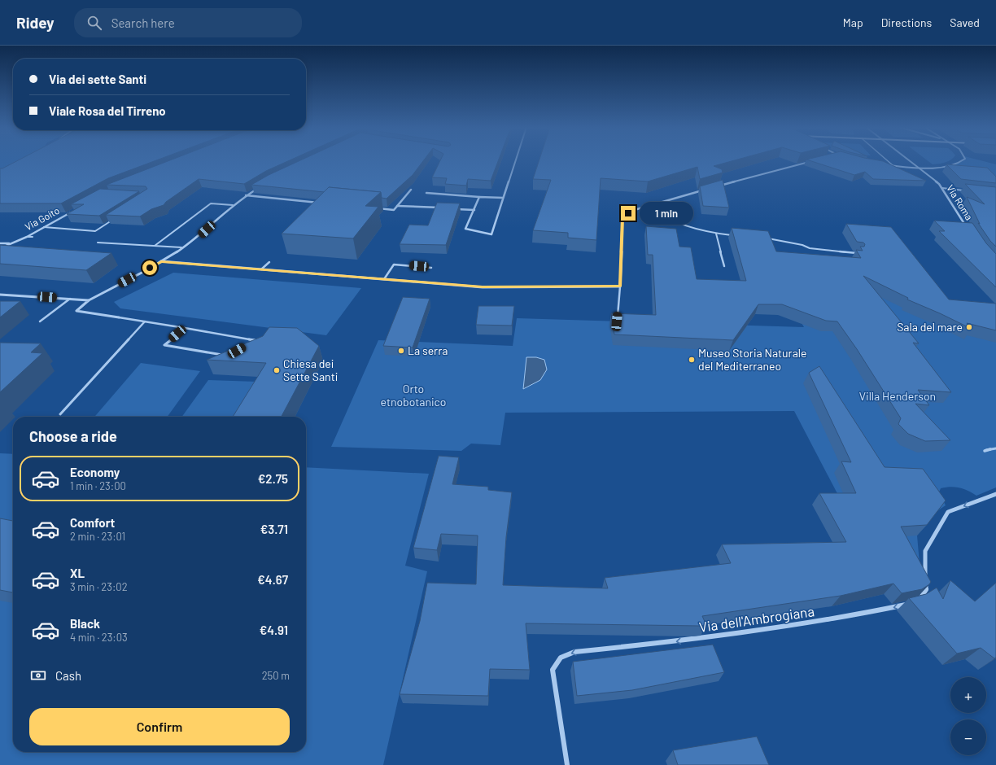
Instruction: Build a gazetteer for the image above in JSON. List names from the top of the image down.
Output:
{
  "streets": {
    "street": ["Via Roma", "Via Goito", "Via dell'Ambrogiana"]
  },
  "one_way": ["Via dell'Ambrogiana"],
  "parks": ["Orto etnobotanico", "Villa Henderson"],
  "places": [
    "Sala del mare",
    "La serra",
    "Museo Storia Naturale del Mediterraneo",
    "Chiesa dei Sette Santi"
  ],
  "page": {
    "header": "Ridey",
    "search": "Search here",
    "nav": ["Map", "Directions", "Saved"],
    "banner": ["Via dei sette Santi", "Viale Rosa del Tirreno"],
    "bubble": "1 min",
    "heading": "Choose a ride",
    "list": [
      {
        "name": "Economy",
        "note": "1 min · 23:00",
        "value": "€2.75"
      },
      {
        "name": "Comfort",
        "note": "2 min · 23:01",
        "value": "€3.71"
      },
      {
        "name": "XL",
        "note": "3 min · 23:02",
        "value": "€4.67"
      },
      {
        "name": "Black",
        "note": "4 min · 23:03",
        "value": "€4.91"
      }
    ],
    "pay": ["Cash", "250 m"],
    "map_buttons": ["+", "−"],
    "buttons": "Confirm"
  }
}
